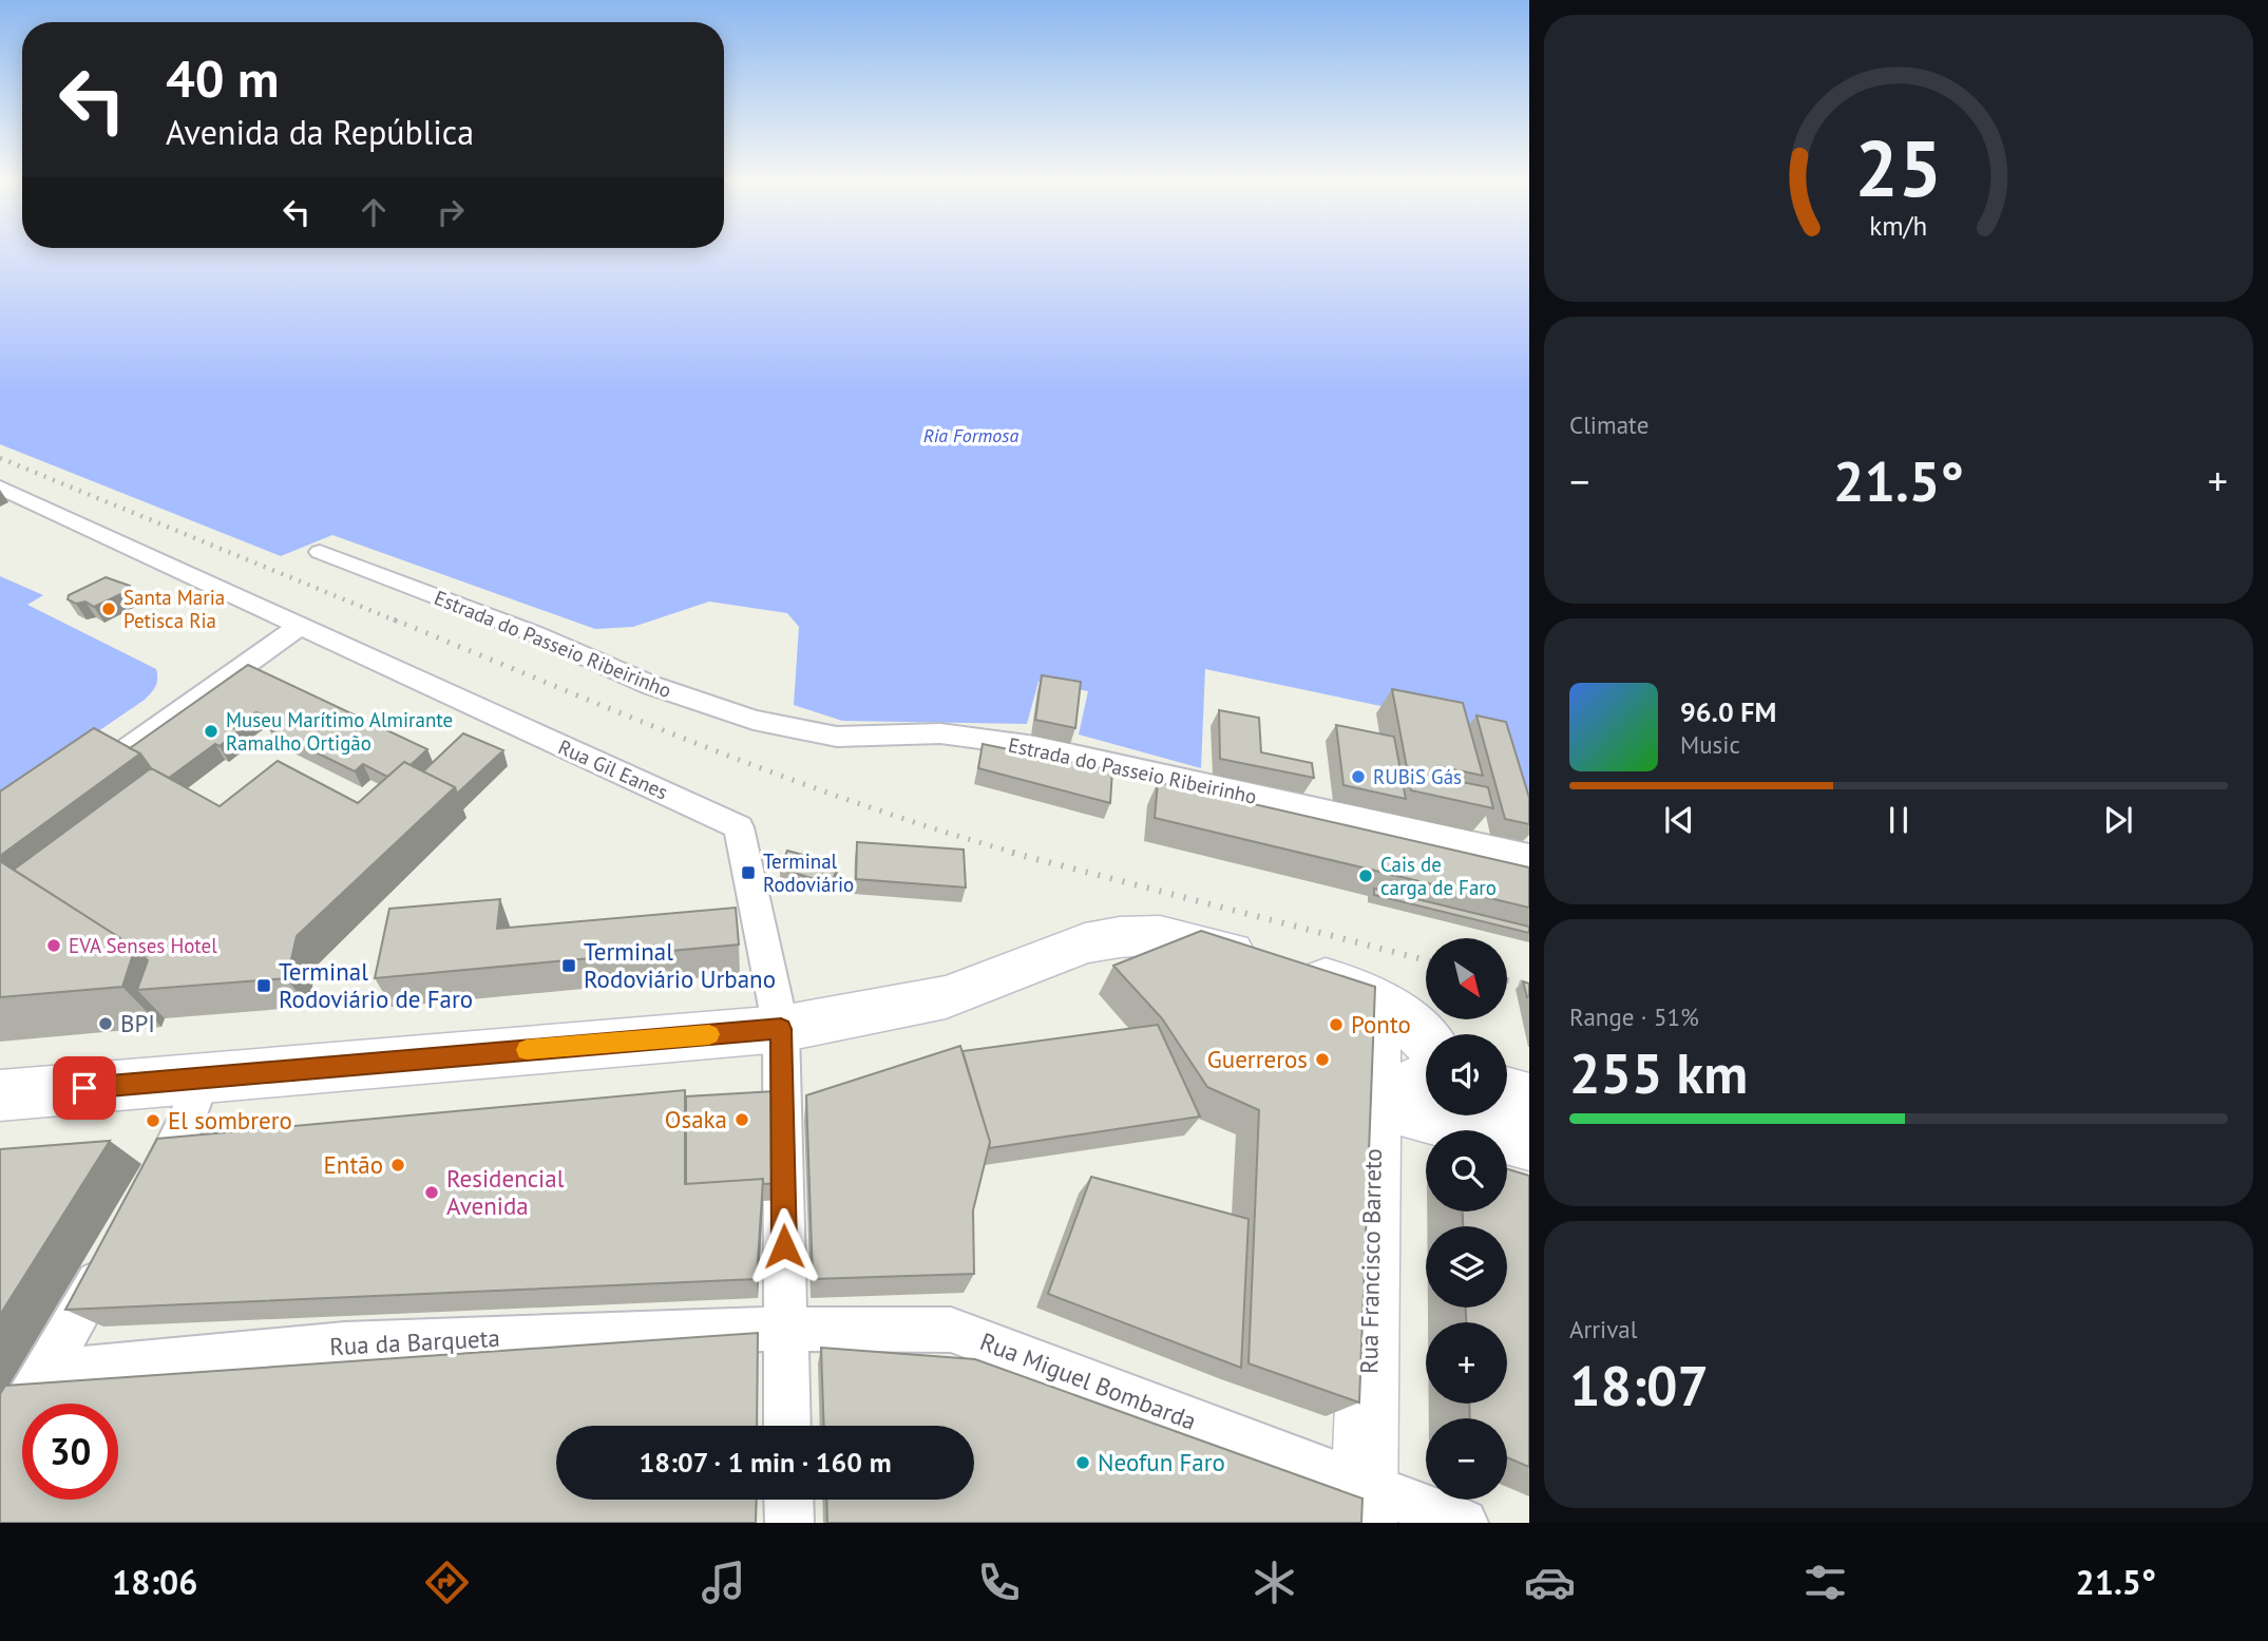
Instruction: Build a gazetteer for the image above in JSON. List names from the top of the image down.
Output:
{
  "streets": {
    "street": [
      "Estrada do Passeio Ribeirinho",
      "Rua Gil Eanes",
      "Rua Francisco Barreto",
      "Rua da Barqueta",
      "Rua Miguel Bombarda"
    ]
  },
  "crossings": [
    ["Rua Francisco Barreto", "Rua Miguel Bombarda"],
    ["Rua da Barqueta", "Rua Miguel Bombarda"]
  ],
  "water": ["Ria Formosa"],
  "places": {
    "other": [
      "Santa Maria Petisca Ria",
      "Museu Marítimo Almirante Ramalho Ortigão",
      "RUBiS Gás",
      "Cais de carga de Faro",
      "EVA Senses Hotel",
      "BPI",
      "Ponto",
      "Guerreros",
      "Osaka",
      "El sombrero",
      "Então",
      "Residencial Avenida",
      "Neofun Faro"
    ],
    "transit": ["Terminal Rodoviário", "Terminal Rodoviário Urbano", "Terminal Rodoviário de Faro"]
  },
  "north": "bottom right",
  "page": {
    "turn": ["40 m", "Avenida da República"],
    "tile": [
      "Climate",
      ["Range · 51%", "255 km"],
      ["Arrival", "18:07"]
    ],
    "heat": ["−", "21.5°", "+"],
    "song": ["96.0 FM", "Music"],
    "map_buttons": ["+", "−"],
    "limit": "30",
    "trip": "18:07 · 1 min · 160 m",
    "tabs": ["18:06", "21.5°"],
    "gauge": ["25", "km/h"]
  }
}
